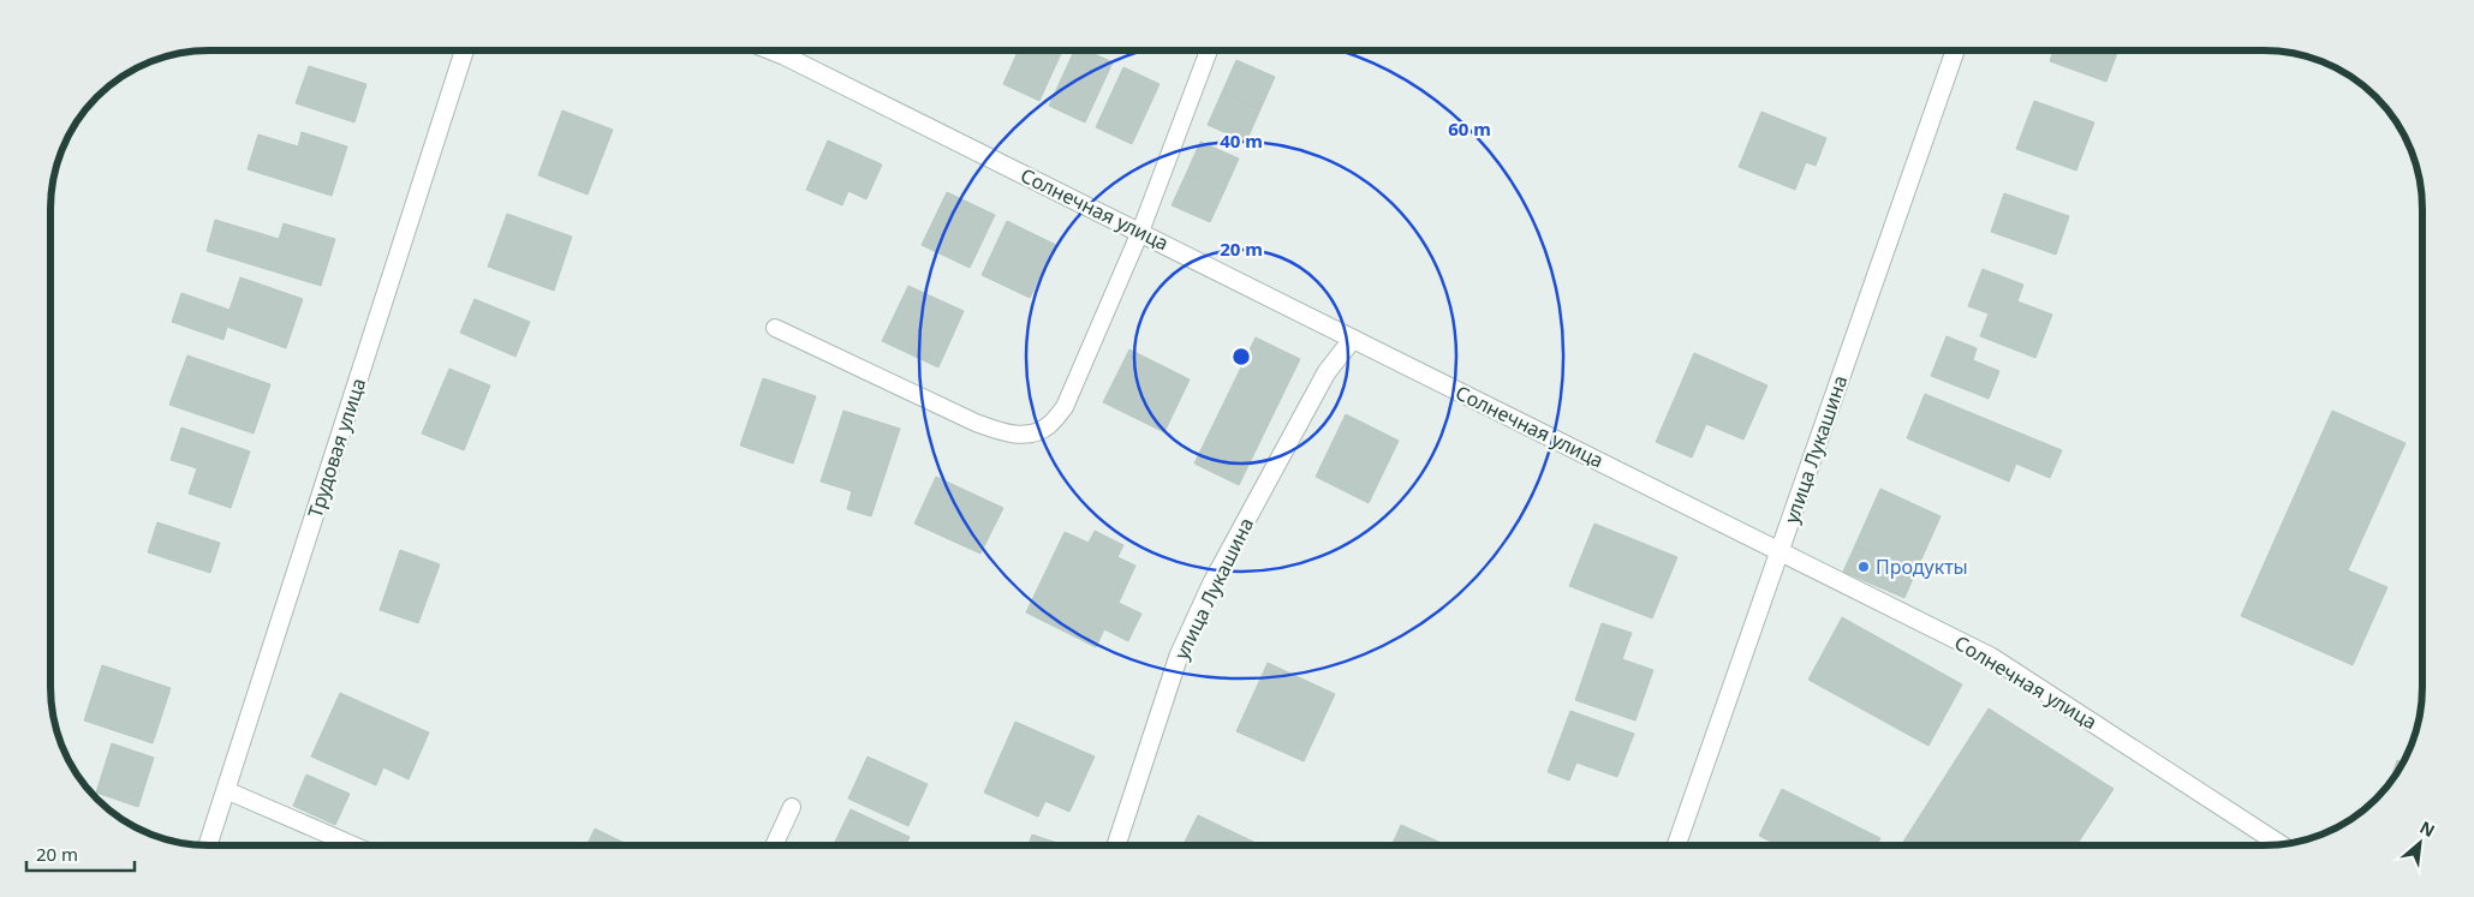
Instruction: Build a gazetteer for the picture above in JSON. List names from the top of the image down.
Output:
{
  "streets": {
    "street": ["Солнечная улица", "Трудовая улица", "улица Лукашина"]
  },
  "crossings": [
    ["Солнечная улица", "улица Лукашина"]
  ],
  "places": ["Продукты"],
  "scale_bar": "20 m",
  "north": "top right",
  "rings": ["60 m", "40 m", "20 m"]
}
